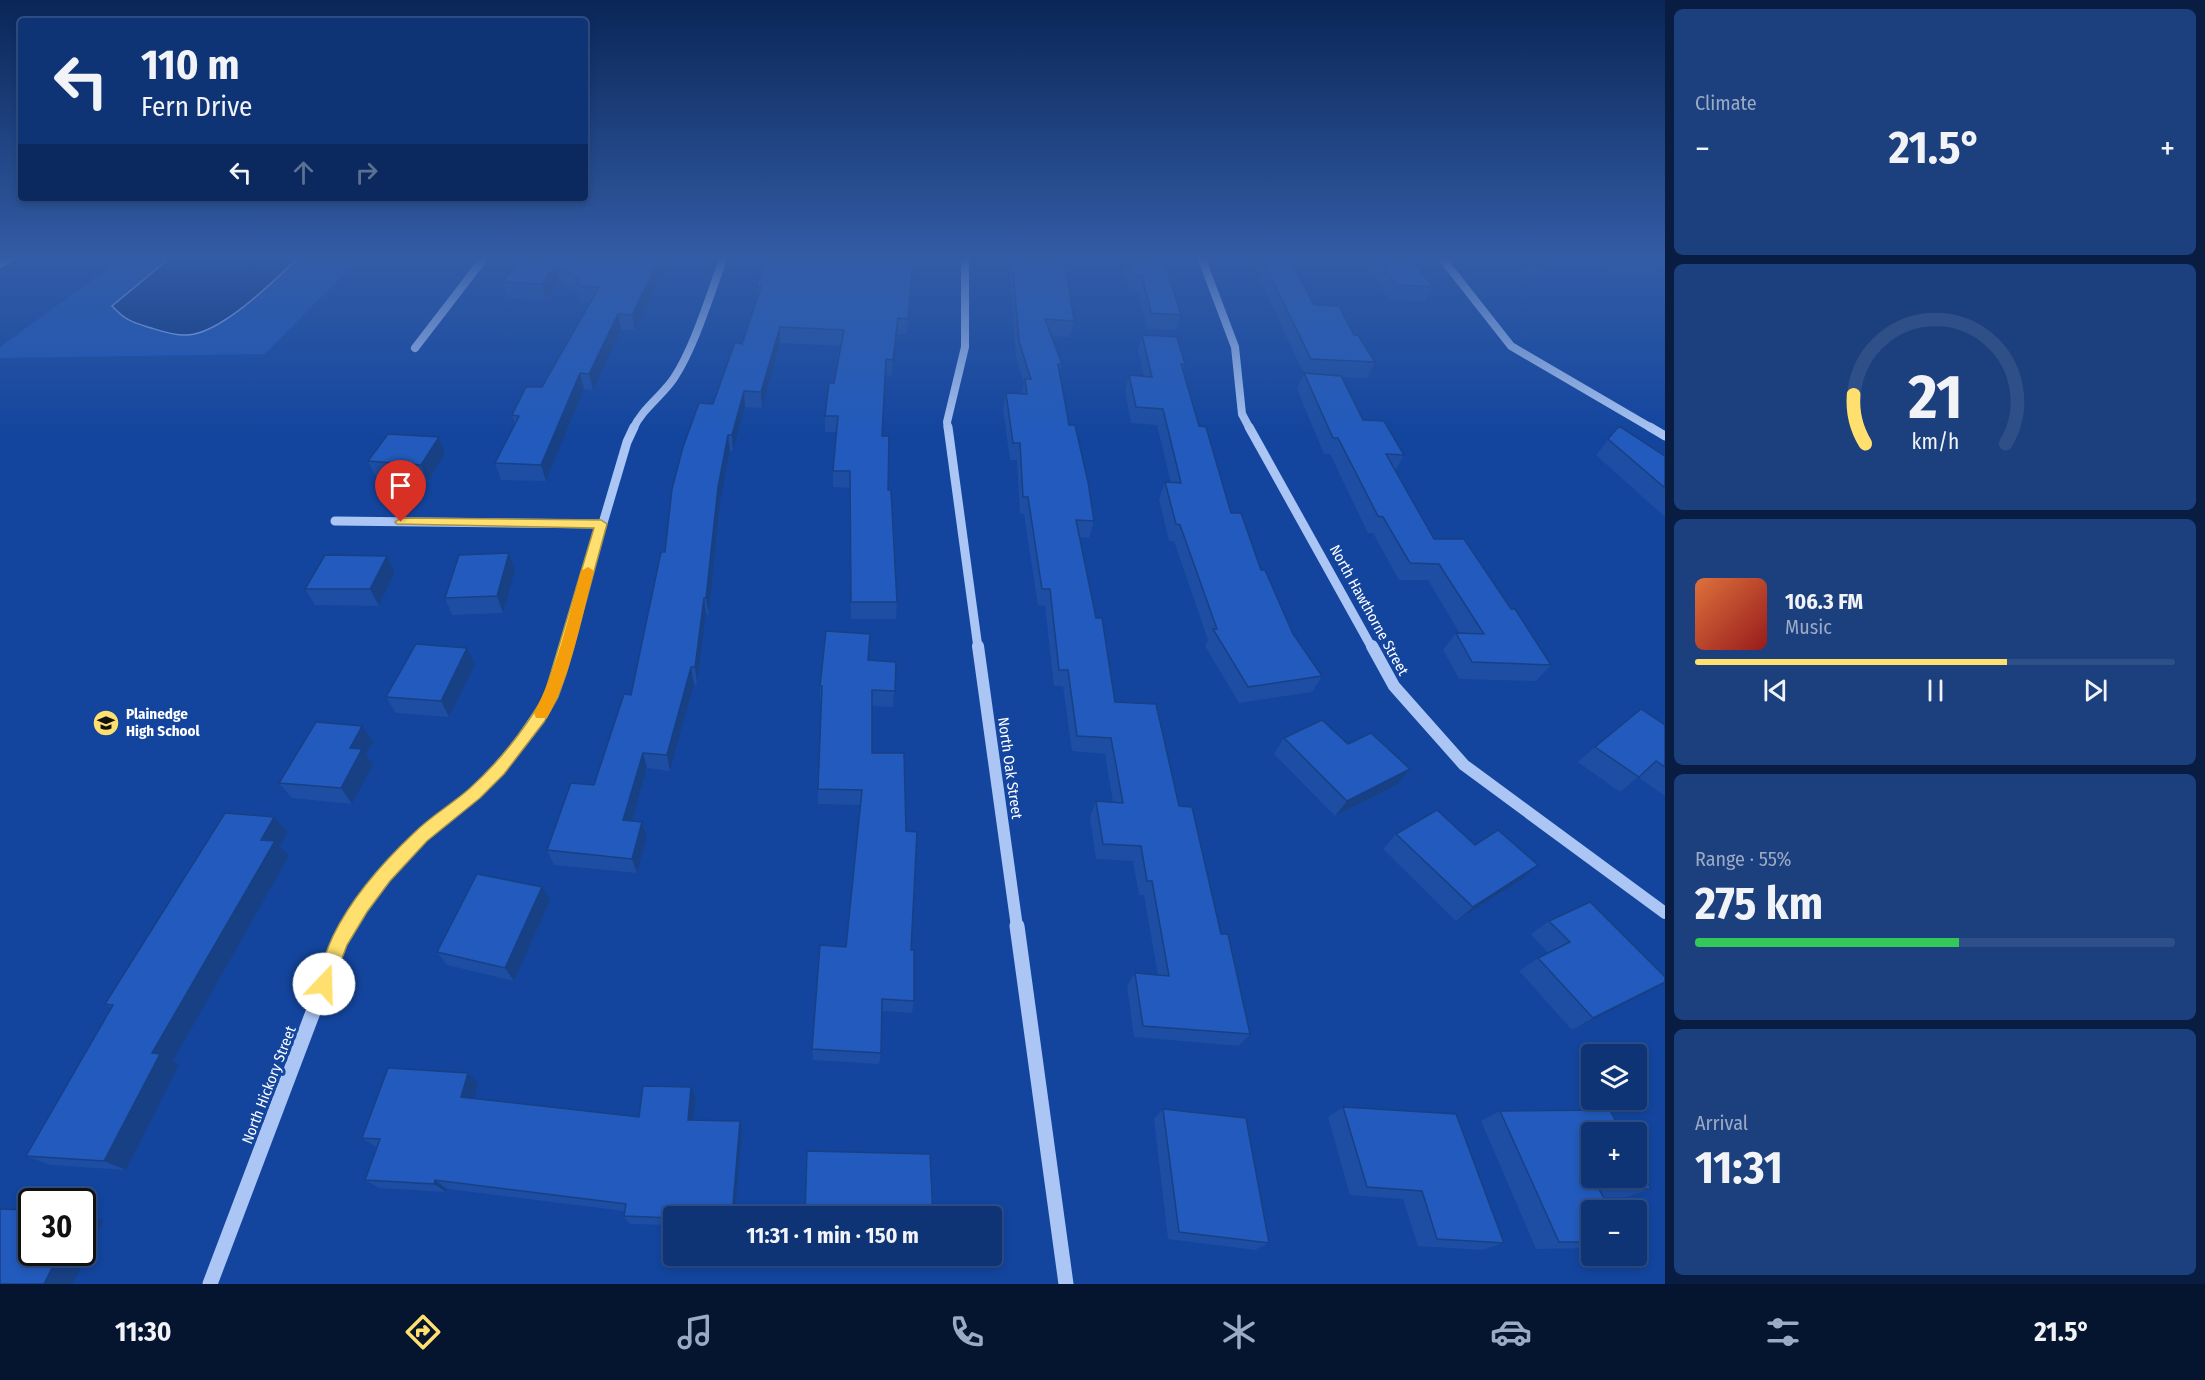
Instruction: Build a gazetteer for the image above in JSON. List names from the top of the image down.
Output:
{
  "streets": {
    "street": ["North Hawthorne Street", "North Oak Street", "North Hickory Street"]
  },
  "places": {
    "school or university": ["Plainedge High School"]
  },
  "page": {
    "tile": [
      "Climate",
      ["Range · 55%", "275 km"],
      ["Arrival", "11:31"]
    ],
    "turn": ["110 m", "Fern Drive"],
    "heat": ["−", "21.5°", "+"],
    "song": ["106.3 FM", "Music"],
    "map_buttons": ["+", "−"],
    "limit": "30",
    "trip": "11:31 · 1 min · 150 m",
    "tabs": ["11:30", "21.5°"],
    "gauge": ["21", "km/h"]
  }
}
